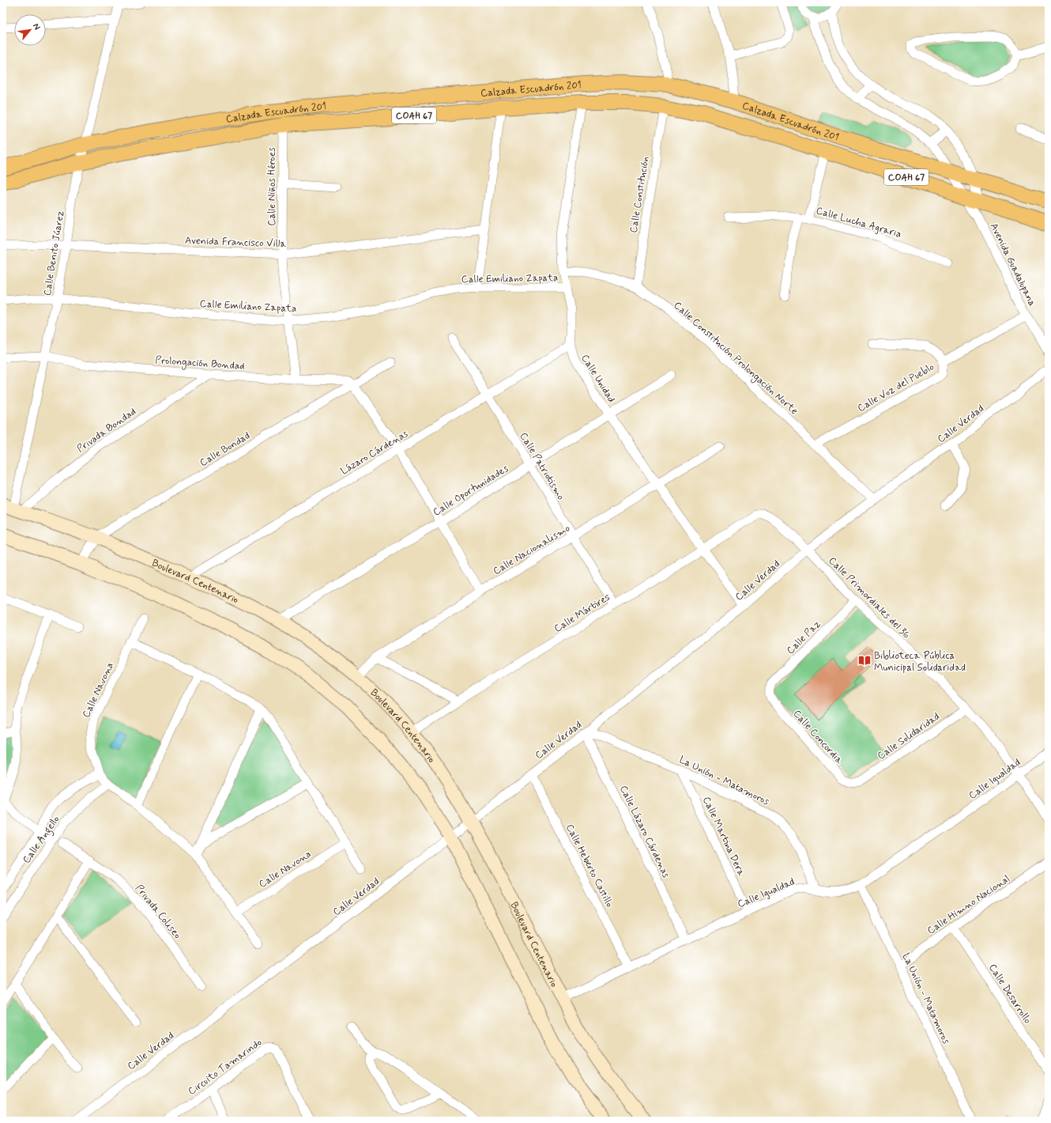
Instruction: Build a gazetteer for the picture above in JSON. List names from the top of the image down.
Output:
{
  "streets": {
    "main road": ["Calzada Escuadrón 201", "COAH 67", "Boulevard Centenario"],
    "street": [
      "Calle Niños Héroes",
      "Calle Constitución",
      "Calle Lucha Agraria",
      "Avenida Francisco Villa",
      "Calle Benito Júarez",
      "Avenida Guadalupana",
      "Calle Emiliano Zapata",
      "Calle Constitución Prolongación Norte",
      "Prolongación Bondad",
      "Calle Unidad",
      "Calle Voz del Pueblo",
      "Calle Verdad",
      "Privada Bondad",
      "Calle Bondad",
      "Lázaro Cárdenas",
      "Calle Patriotismo",
      "Calle Oportunidades",
      "Calle Nacionalismo",
      "Calle Primordiales del 36",
      "Calle Mártires",
      "Calle Paz",
      "Calle Navona",
      "Calle Solidaridad",
      "Calle Concordia",
      "Calle Igualdad",
      "La Unión - Matamoros",
      "Calle Lázaro Cárdenas",
      "Calle Martina Dera",
      "Calle Angello",
      "Calle Heberto Castillo",
      "Calle Himno Nacional",
      "Privada Coliseo",
      "Calle Desarrollo",
      "Circuito Tamarindo"
    ]
  },
  "crossings": [
    ["Calzada Escuadrón 201", "Calle Niños Héroes"],
    ["Calzada Escuadrón 201", "Calle Constitución"],
    ["Calzada Escuadrón 201", "Calle Benito Júarez"],
    ["Calzada Escuadrón 201", "Avenida Guadalupana"],
    ["Calzada Escuadrón 201", "Calle Unidad"],
    ["Calle Niños Héroes", "Avenida Francisco Villa"],
    ["Calle Niños Héroes", "Calle Emiliano Zapata"],
    ["Calle Niños Héroes", "Prolongación Bondad"],
    ["Calle Constitución", "Calle Constitución Prolongación Norte"],
    ["Avenida Francisco Villa", "Calle Benito Júarez"],
    ["Calle Benito Júarez", "Calle Emiliano Zapata"],
    ["Calle Benito Júarez", "Prolongación Bondad"],
    ["Calle Benito Júarez", "Privada Bondad"],
    ["Calle Benito Júarez", "Boulevard Centenario"],
    ["Avenida Guadalupana", "Calle Voz del Pueblo"],
    ["Calle Emiliano Zapata", "Calle Unidad"],
    ["Calle Constitución Prolongación Norte", "Calle Unidad"],
    ["Calle Constitución Prolongación Norte", "Calle Voz del Pueblo"],
    ["Calle Constitución Prolongación Norte", "Calle Verdad"],
    ["Prolongación Bondad", "Privada Bondad"],
    ["Prolongación Bondad", "Calle Bondad"],
    ["Calle Unidad", "Calle Verdad"],
    ["Calle Unidad", "Lázaro Cárdenas"],
    ["Calle Unidad", "Calle Oportunidades"],
    ["Calle Unidad", "Calle Nacionalismo"],
    ["Calle Unidad", "Calle Mártires"],
    ["Calle Verdad", "Boulevard Centenario"],
    ["Calle Verdad", "Calle Primordiales del 36"],
    ["Calle Verdad", "La Unión - Matamoros"],
    ["Calle Verdad", "Calle Lázaro Cárdenas"],
    ["Calle Verdad", "Calle Heberto Castillo"],
    ["Privada Bondad", "Boulevard Centenario"],
    ["Calle Bondad", "Boulevard Centenario"],
    ["Lázaro Cárdenas", "Calle Patriotismo"],
    ["Lázaro Cárdenas", "Boulevard Centenario"],
    ["Calle Patriotismo", "Calle Oportunidades"],
    ["Calle Patriotismo", "Calle Nacionalismo"],
    ["Calle Patriotismo", "Calle Mártires"],
    ["Calle Oportunidades", "Boulevard Centenario"],
    ["Calle Nacionalismo", "Boulevard Centenario"],
    ["Boulevard Centenario", "Calle Mártires"],
    ["Boulevard Centenario", "Calle Igualdad"],
    ["Calle Primordiales del 36", "Calle Mártires"],
    ["Calle Primordiales del 36", "Calle Paz"],
    ["Calle Primordiales del 36", "Calle Solidaridad"],
    ["Calle Primordiales del 36", "Calle Igualdad"],
    ["Calle Paz", "Calle Concordia"],
    ["Calle Navona", "Calle Angello"],
    ["Calle Solidaridad", "Calle Concordia"],
    ["Calle Igualdad", "La Unión - Matamoros"],
    ["Calle Igualdad", "Calle Lázaro Cárdenas"],
    ["Calle Igualdad", "Calle Martina Dera"],
    ["Calle Igualdad", "Calle Heberto Castillo"],
    ["La Unión - Matamoros", "Calle Lázaro Cárdenas"],
    ["La Unión - Matamoros", "Calle Martina Dera"],
    ["La Unión - Matamoros", "Calle Himno Nacional"],
    ["Calle Himno Nacional", "Calle Desarrollo"]
  ],
  "places": {
    "library": ["Biblioteca Pública Municipal Solidaridad"]
  },
  "north": "top right"
}
